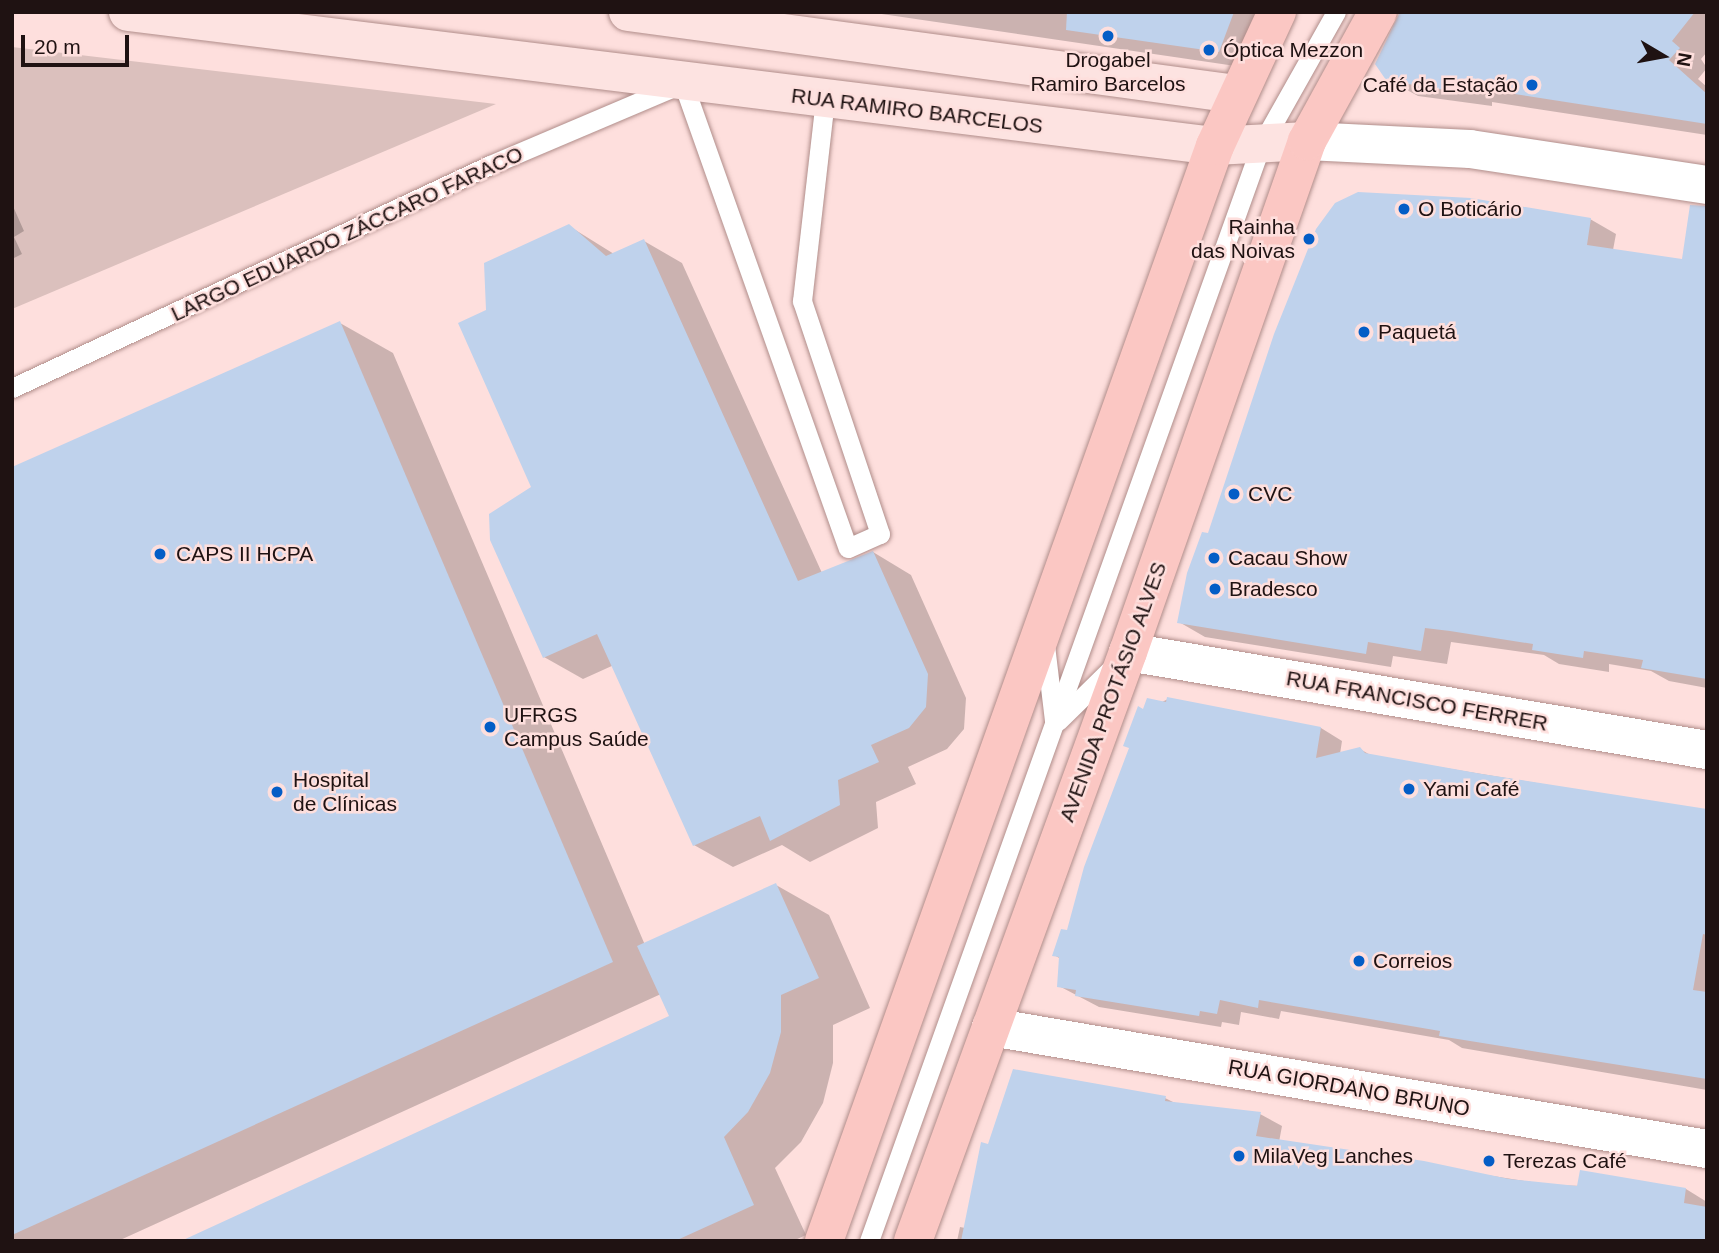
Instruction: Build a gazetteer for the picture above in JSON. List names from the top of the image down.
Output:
{
  "streets": {
    "main road": ["RUA RAMIRO BARCELOS", "AVENIDA PROTÁSIO ALVES"],
    "street": ["RUA FRANCISCO FERRER", "RUA GIORDANO BRUNO"],
    "lane": ["LARGO EDUARDO ZÁCCARO FARACO"]
  },
  "crossings": [
    ["RUA RAMIRO BARCELOS", "LARGO EDUARDO ZÁCCARO FARACO"],
    ["RUA RAMIRO BARCELOS", "AVENIDA PROTÁSIO ALVES"],
    ["AVENIDA PROTÁSIO ALVES", "RUA FRANCISCO FERRER"],
    ["AVENIDA PROTÁSIO ALVES", "RUA GIORDANO BRUNO"]
  ],
  "places": [
    "Drogabel Ramiro Barcelos",
    "Óptica Mezzon",
    "Café da Estação",
    "O Boticário",
    "Rainha das Noivas",
    "Paquetá",
    "CVC",
    "CAPS II HCPA",
    "Cacau Show",
    "Bradesco",
    "UFRGS Campus Saúde",
    "Yami Café",
    "Hospital de Clínicas",
    "Correios",
    "MilaVeg Lanches",
    "Terezas Café"
  ],
  "scale_bar": "20 m",
  "north": "right"
}
